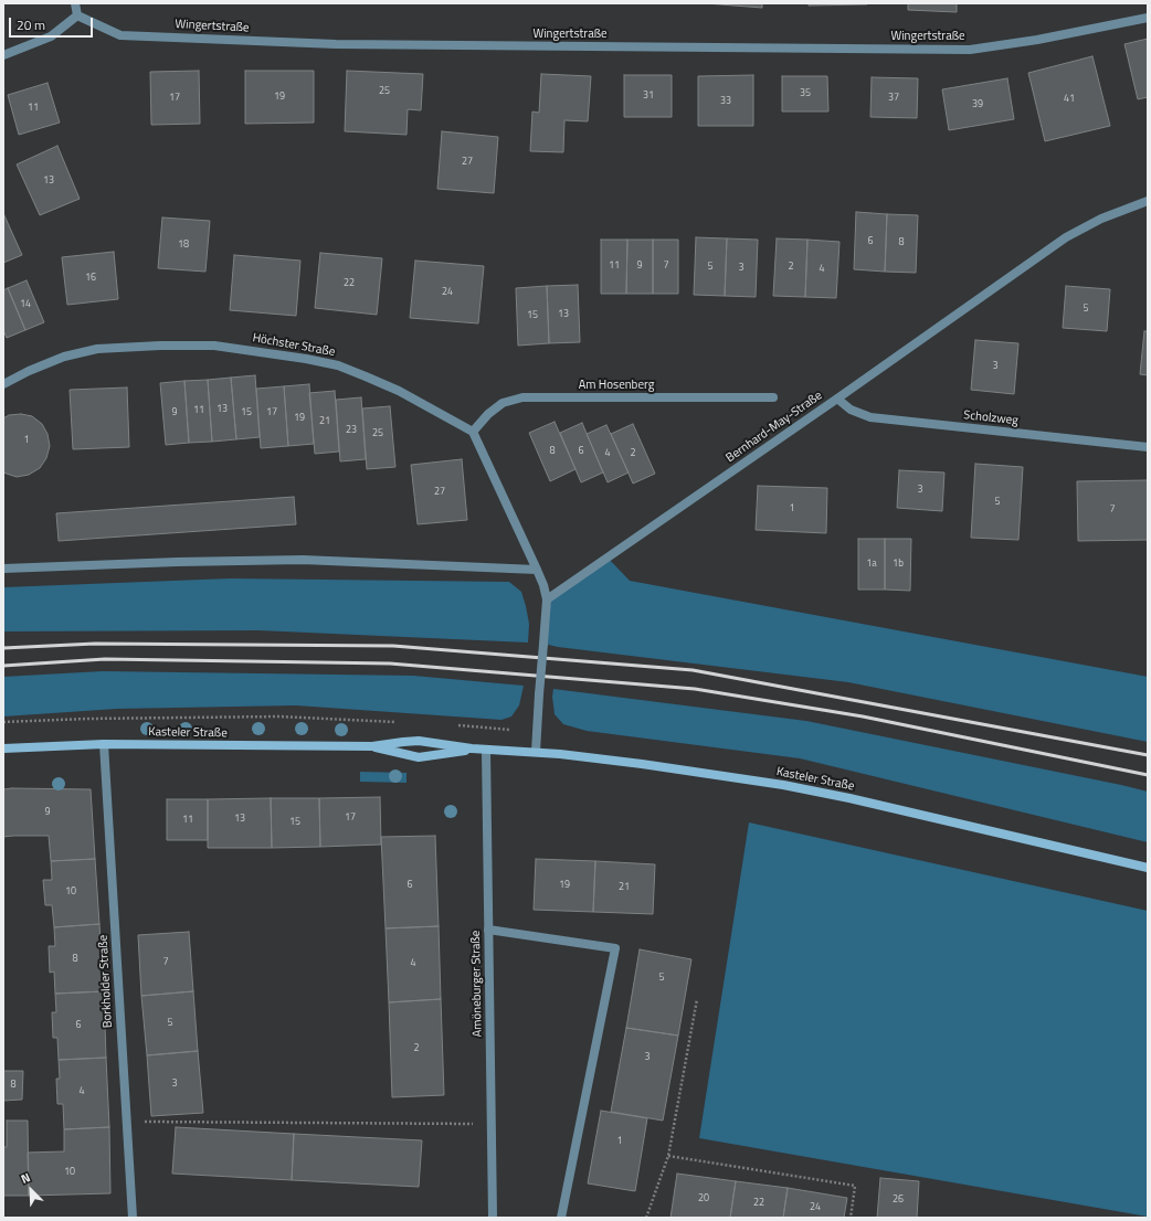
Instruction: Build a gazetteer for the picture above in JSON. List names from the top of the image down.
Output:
{
  "streets": {
    "main road": ["Kasteler Straße"],
    "street": [
      "Wingertstraße",
      "Höchster Straße",
      "Am Hosenberg",
      "Scholzweg",
      "Bernhard-May-Straße",
      "Borkholder Straße",
      "Amöneburger Straße"
    ]
  },
  "crossings": [
    ["Höchster Straße", "Am Hosenberg"],
    ["Scholzweg", "Bernhard-May-Straße"],
    ["Kasteler Straße", "Borkholder Straße"],
    ["Kasteler Straße", "Amöneburger Straße"]
  ],
  "house_numbers": [
    "25",
    "35",
    "31",
    "19",
    "17",
    "37",
    "41",
    "33",
    "39",
    "11",
    "27",
    "13",
    "6",
    "8",
    "18",
    "11",
    "9",
    "7",
    "5",
    "2",
    "3",
    "4",
    "16",
    "22",
    "24",
    "14",
    "5",
    "13",
    "15",
    "3",
    "13",
    "11",
    "9",
    "15",
    "17",
    "19",
    "21",
    "23",
    "25",
    "1",
    "8",
    "6",
    "4",
    "2",
    "3",
    "27",
    "5",
    "1",
    "7",
    "1a",
    "1b",
    "9",
    "17",
    "13",
    "11",
    "15",
    "6",
    "19",
    "21",
    "10",
    "8",
    "7",
    "4",
    "5",
    "5",
    "6",
    "2",
    "3",
    "3",
    "8",
    "4",
    "1",
    "10",
    "20",
    "26",
    "22",
    "24"
  ],
  "scale_bar": "20 m",
  "north": "top left"
}
